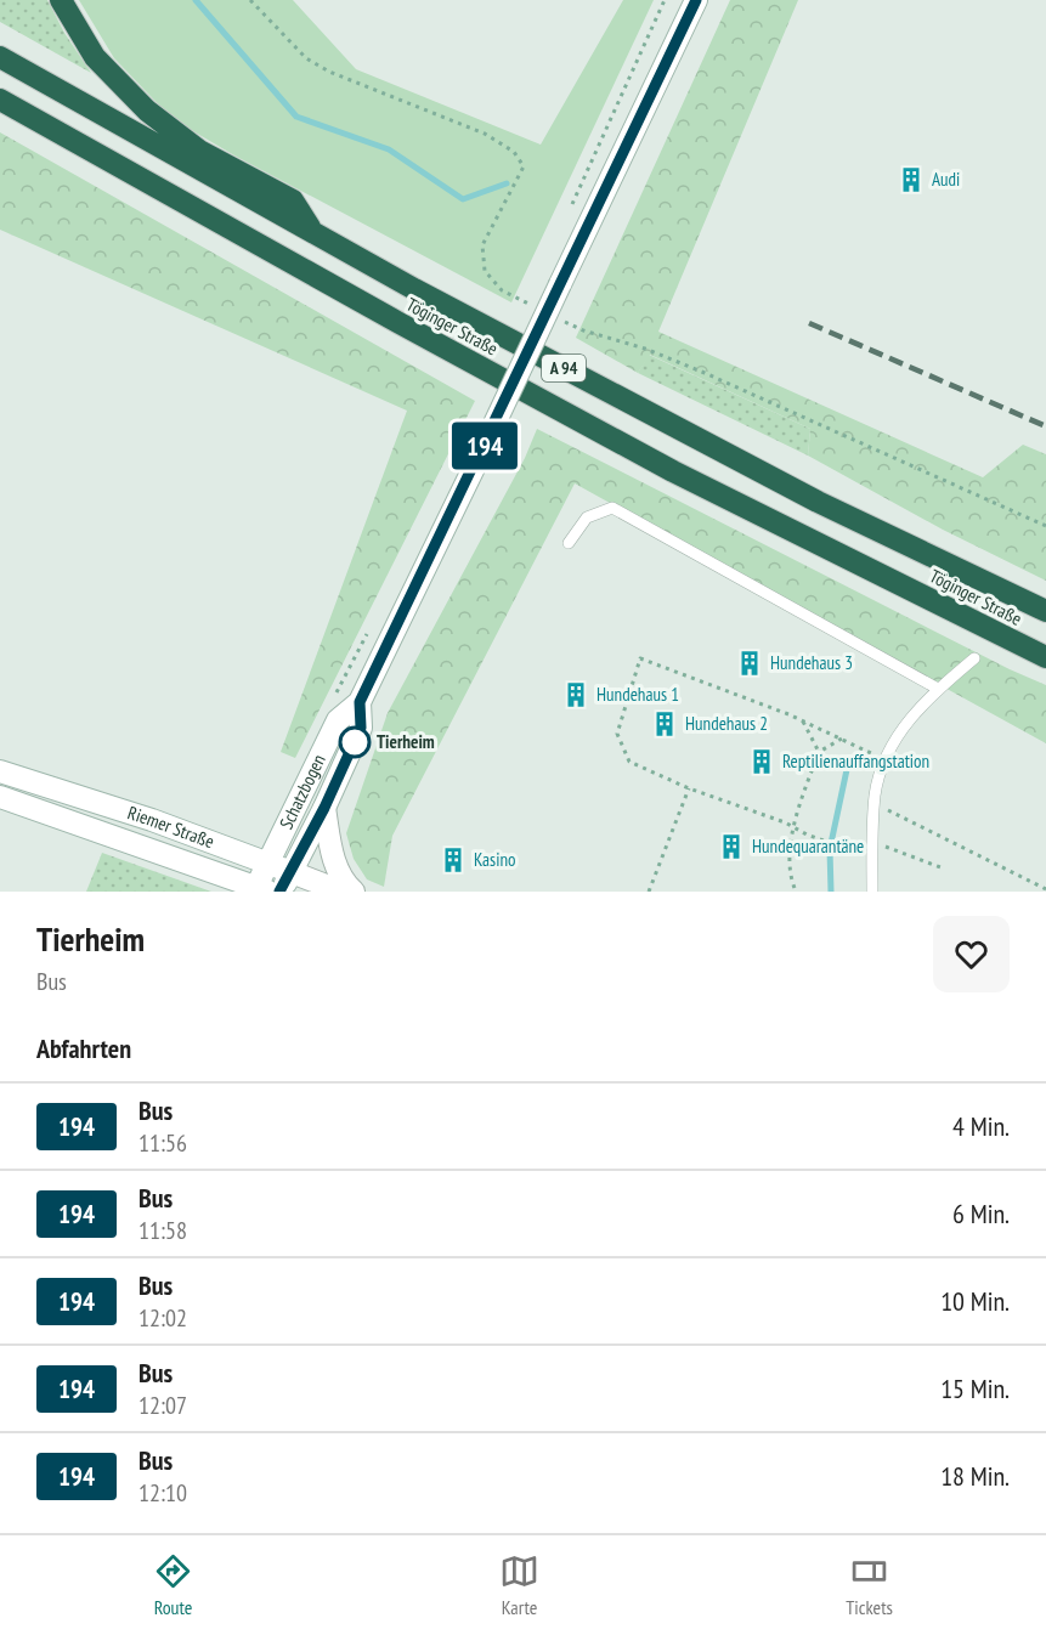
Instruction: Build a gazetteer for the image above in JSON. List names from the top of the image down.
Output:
{
  "streets": {
    "highway": ["Töginger Straße", "A 94"],
    "main road": ["Schatzbogen", "Riemer Straße"]
  },
  "crossings": [
    ["Schatzbogen", "Riemer Straße"]
  ],
  "places": {
    "building": [
      "Audi",
      "Hundehaus 3",
      "Hundehaus 1",
      "Hundehaus 2",
      "Reptilienauffangstation",
      "Hundequarantäne",
      "Kasino"
    ],
    "other": ["Tierheim"]
  },
  "lines": ["bus line 194"],
  "page": {
    "on_map": "194",
    "heading": [
      ["Tierheim", "Bus"],
      "Abfahrten"
    ],
    "list": [
      {
        "mark": "194",
        "name": "Bus",
        "note": "11:56",
        "value": "4 Min."
      },
      {
        "mark": "194",
        "name": "Bus",
        "note": "11:58",
        "value": "6 Min."
      },
      {
        "mark": "194",
        "name": "Bus",
        "note": "12:02",
        "value": "10 Min."
      },
      {
        "mark": "194",
        "name": "Bus",
        "note": "12:07",
        "value": "15 Min."
      },
      {
        "mark": "194",
        "name": "Bus",
        "note": "12:10",
        "value": "18 Min."
      }
    ],
    "tabs": ["Route", "Karte", "Tickets"]
  }
}
